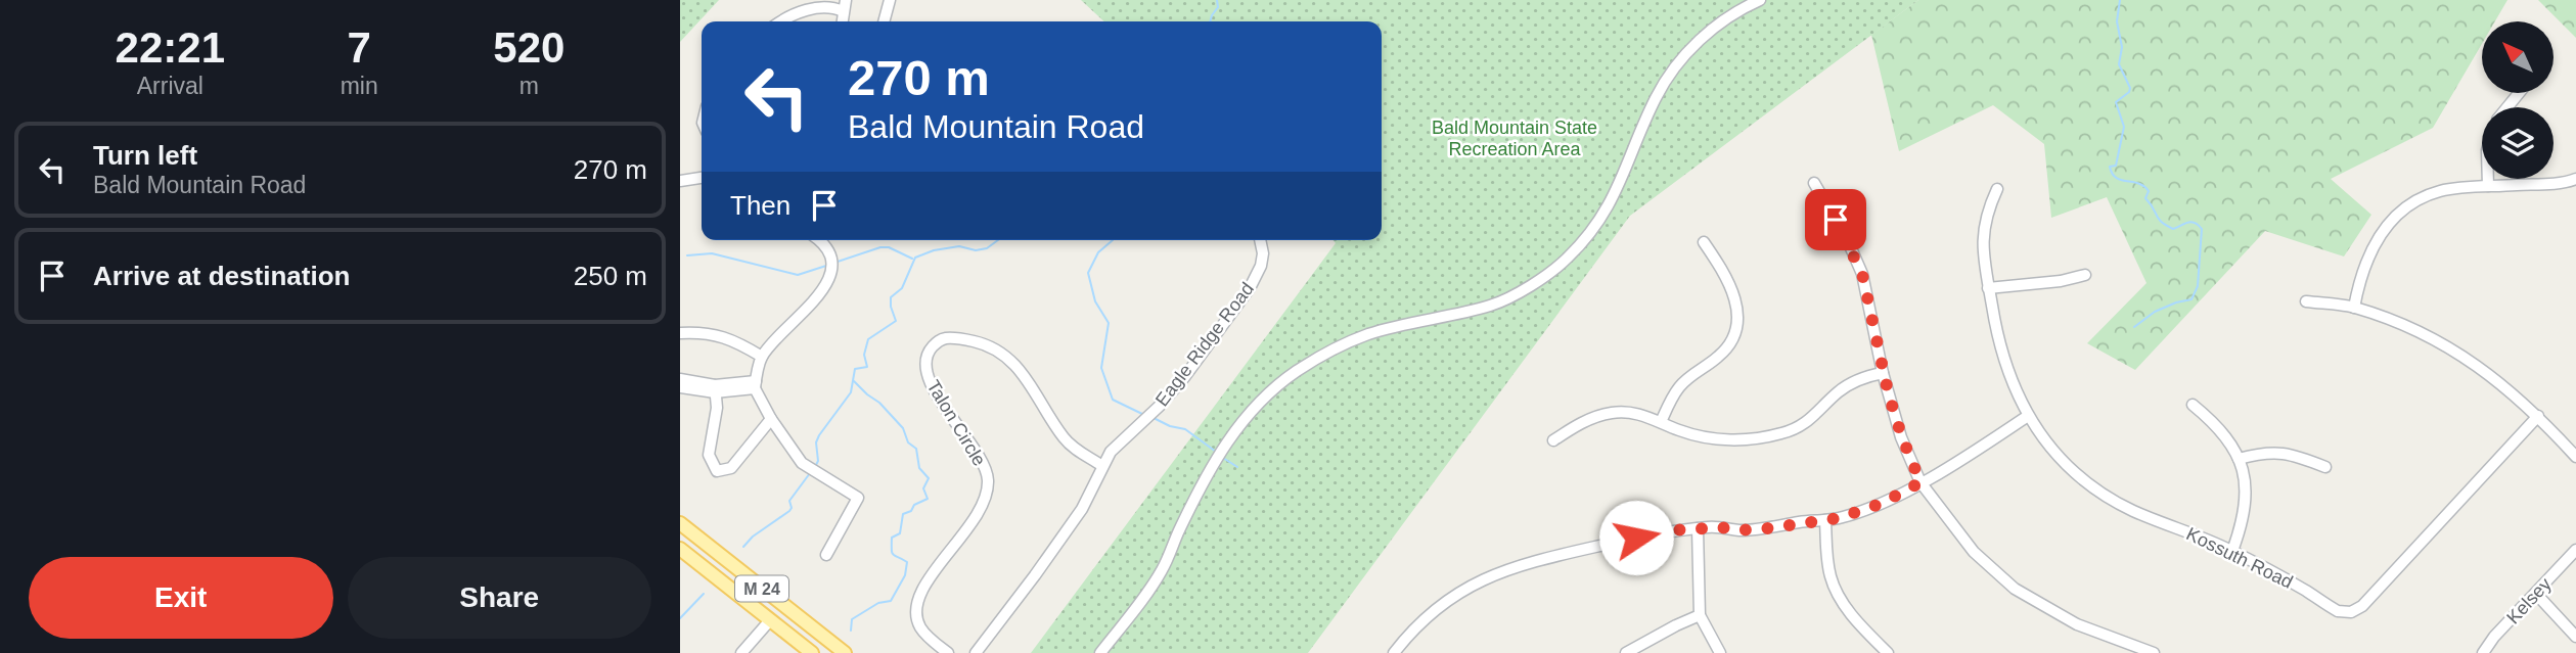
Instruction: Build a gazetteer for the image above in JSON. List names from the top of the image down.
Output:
{
  "streets": {
    "main road": ["M 24"],
    "street": [
      "Eagle Ridge Road",
      "Talon Circle",
      "Kossuth Road",
      "Kelsey"
    ]
  },
  "crossings": [
    ["Eagle Ridge Road", "Talon Circle"]
  ],
  "parks": ["Bald Mountain State Recreation Area"],
  "north": "top left",
  "page": {
    "eta": [
      "22:21",
      "Arrival",
      "7",
      "min",
      "520",
      "m"
    ],
    "turn": ["270 m", "Bald Mountain Road"],
    "list": [
      {
        "name": "Turn left",
        "note": "Bald Mountain Road",
        "value": "270 m"
      },
      {
        "name": "Arrive at destination",
        "value": "250 m"
      }
    ],
    "then": "Then",
    "buttons": ["Exit", "Share"]
  }
}
